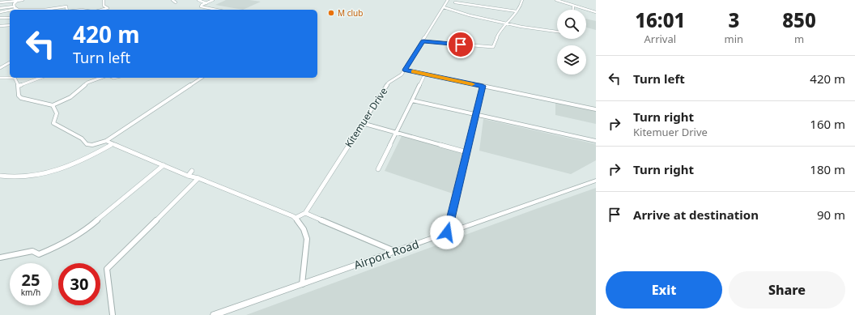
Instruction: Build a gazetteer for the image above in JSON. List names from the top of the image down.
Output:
{
  "streets": {
    "street": ["Kitemuer Drive", "Airport Road"]
  },
  "places": ["M club"],
  "page": {
    "eta": [
      "16:01",
      "Arrival",
      "3",
      "min",
      "850",
      "m"
    ],
    "turn": ["420 m", "Turn left"],
    "list": [
      {
        "name": "Turn left",
        "value": "420 m"
      },
      {
        "name": "Turn right",
        "note": "Kitemuer Drive",
        "value": "160 m"
      },
      {
        "name": "Turn right",
        "value": "180 m"
      },
      {
        "name": "Arrive at destination",
        "value": "90 m"
      }
    ],
    "speed": "25 km/h",
    "limit": "30",
    "buttons": ["Exit", "Share"]
  }
}
